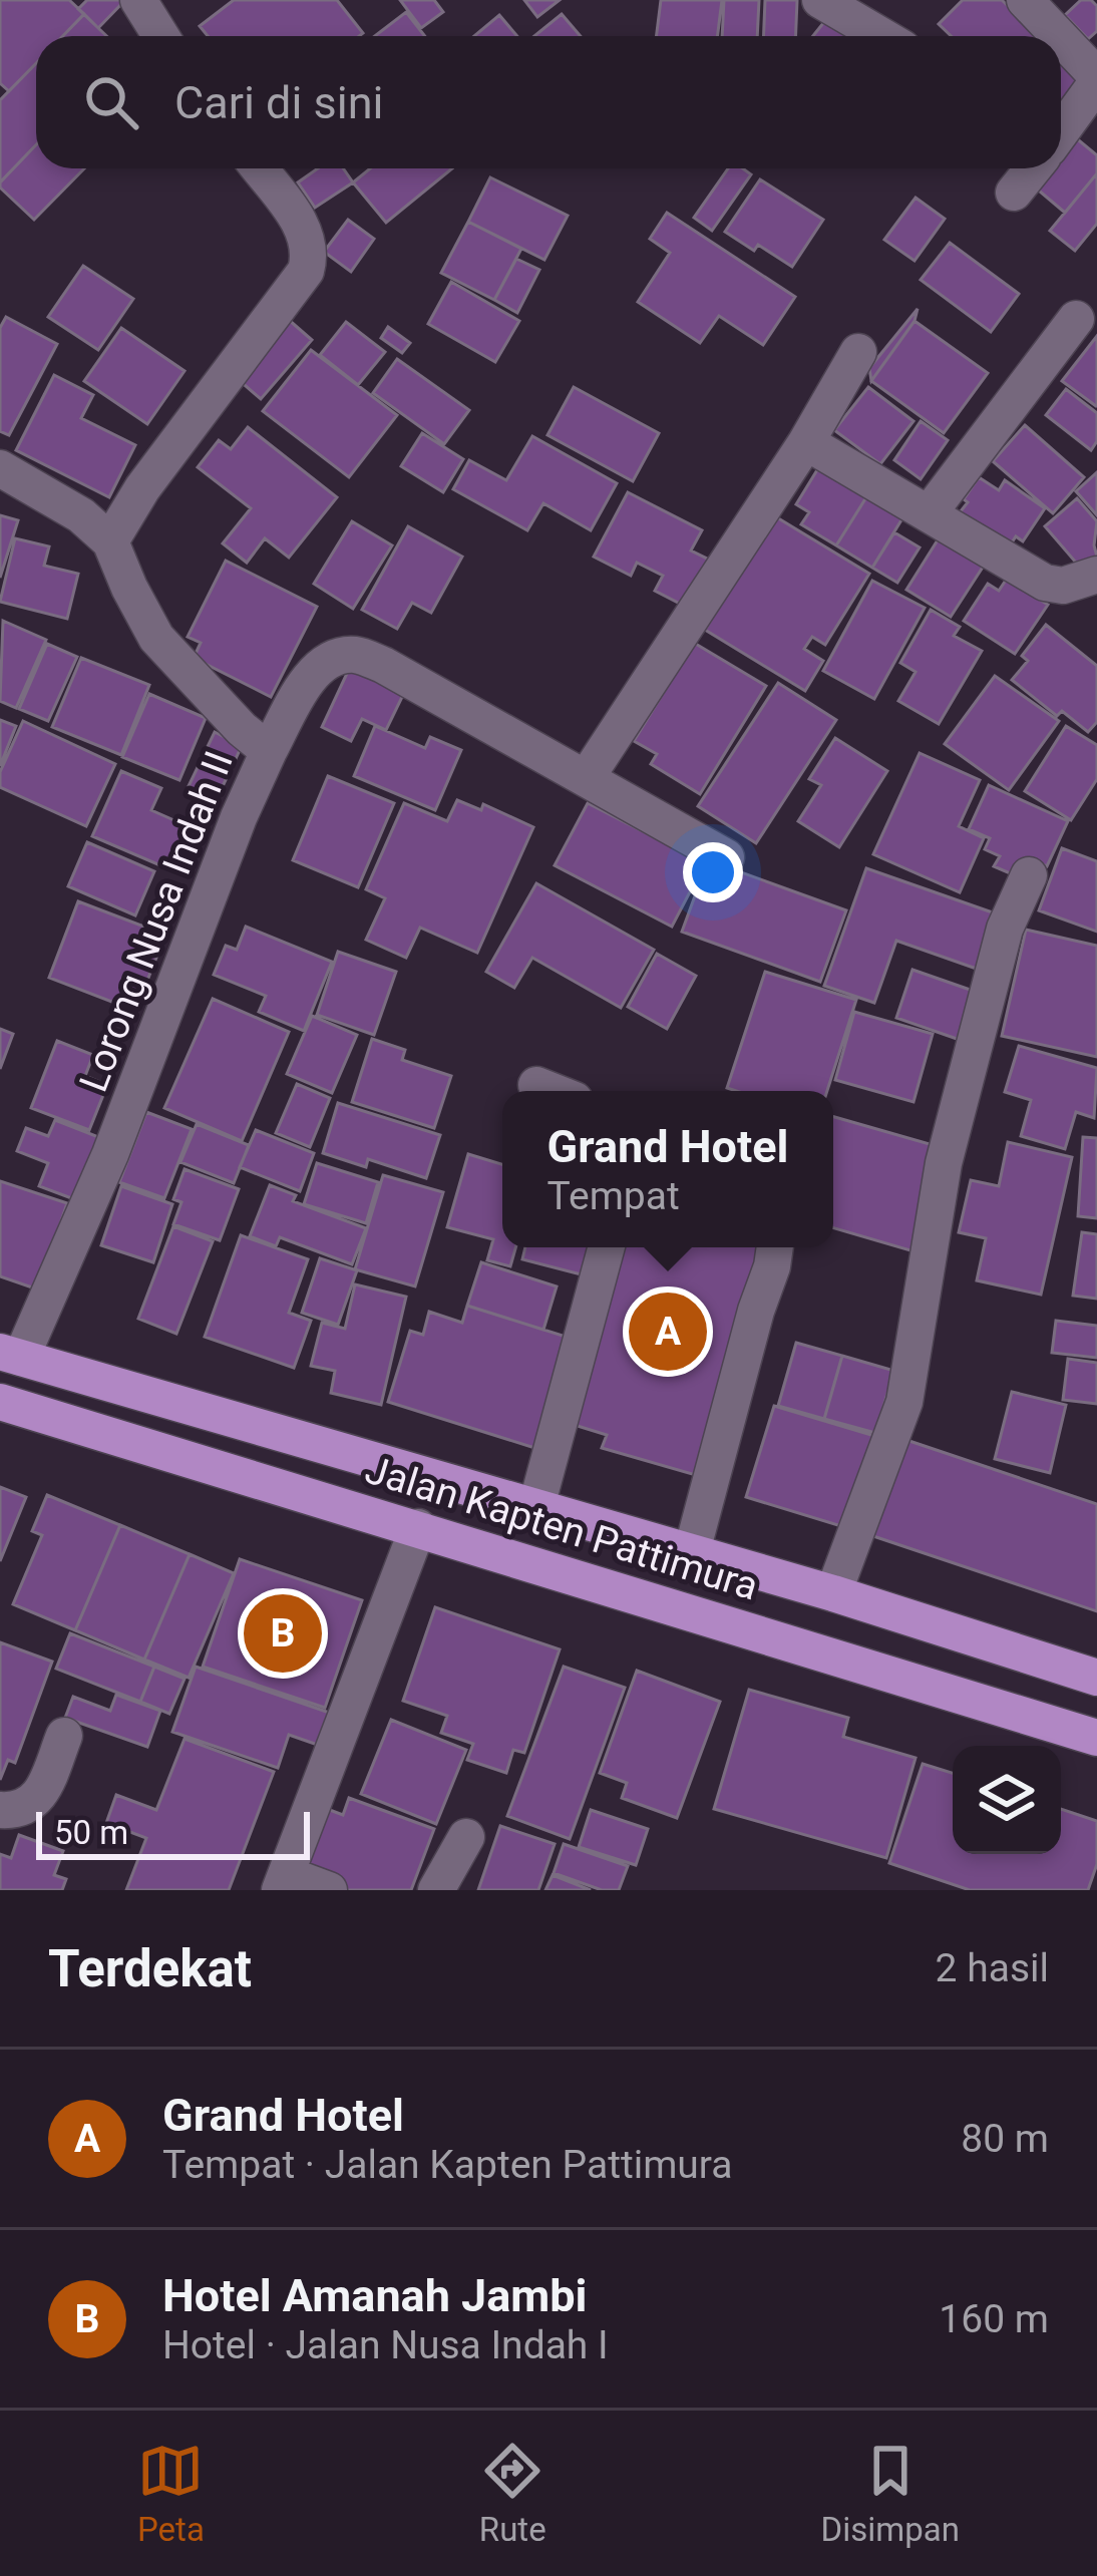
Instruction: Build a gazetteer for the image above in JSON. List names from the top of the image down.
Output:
{
  "streets": {
    "main road": ["Jalan Kapten Pattimura"],
    "street": ["Lorong Nusa Indah II"]
  },
  "crossings": [
    ["Lorong Nusa Indah II", "Jalan Kapten Pattimura"]
  ],
  "scale_bar": "50 m",
  "page": {
    "search": "Cari di sini",
    "popup": ["Grand Hotel", "Tempat"],
    "pins": ["A", "B"],
    "scale": "50 m",
    "heading": ["Terdekat", "2 hasil"],
    "list": [
      {
        "mark": "A",
        "name": "Grand Hotel",
        "note": "Tempat · Jalan Kapten Pattimura",
        "value": "80 m"
      },
      {
        "mark": "B",
        "name": "Hotel Amanah Jambi",
        "note": "Hotel · Jalan Nusa Indah I",
        "value": "160 m"
      }
    ],
    "nav": ["Peta", "Rute", "Disimpan"]
  }
}
